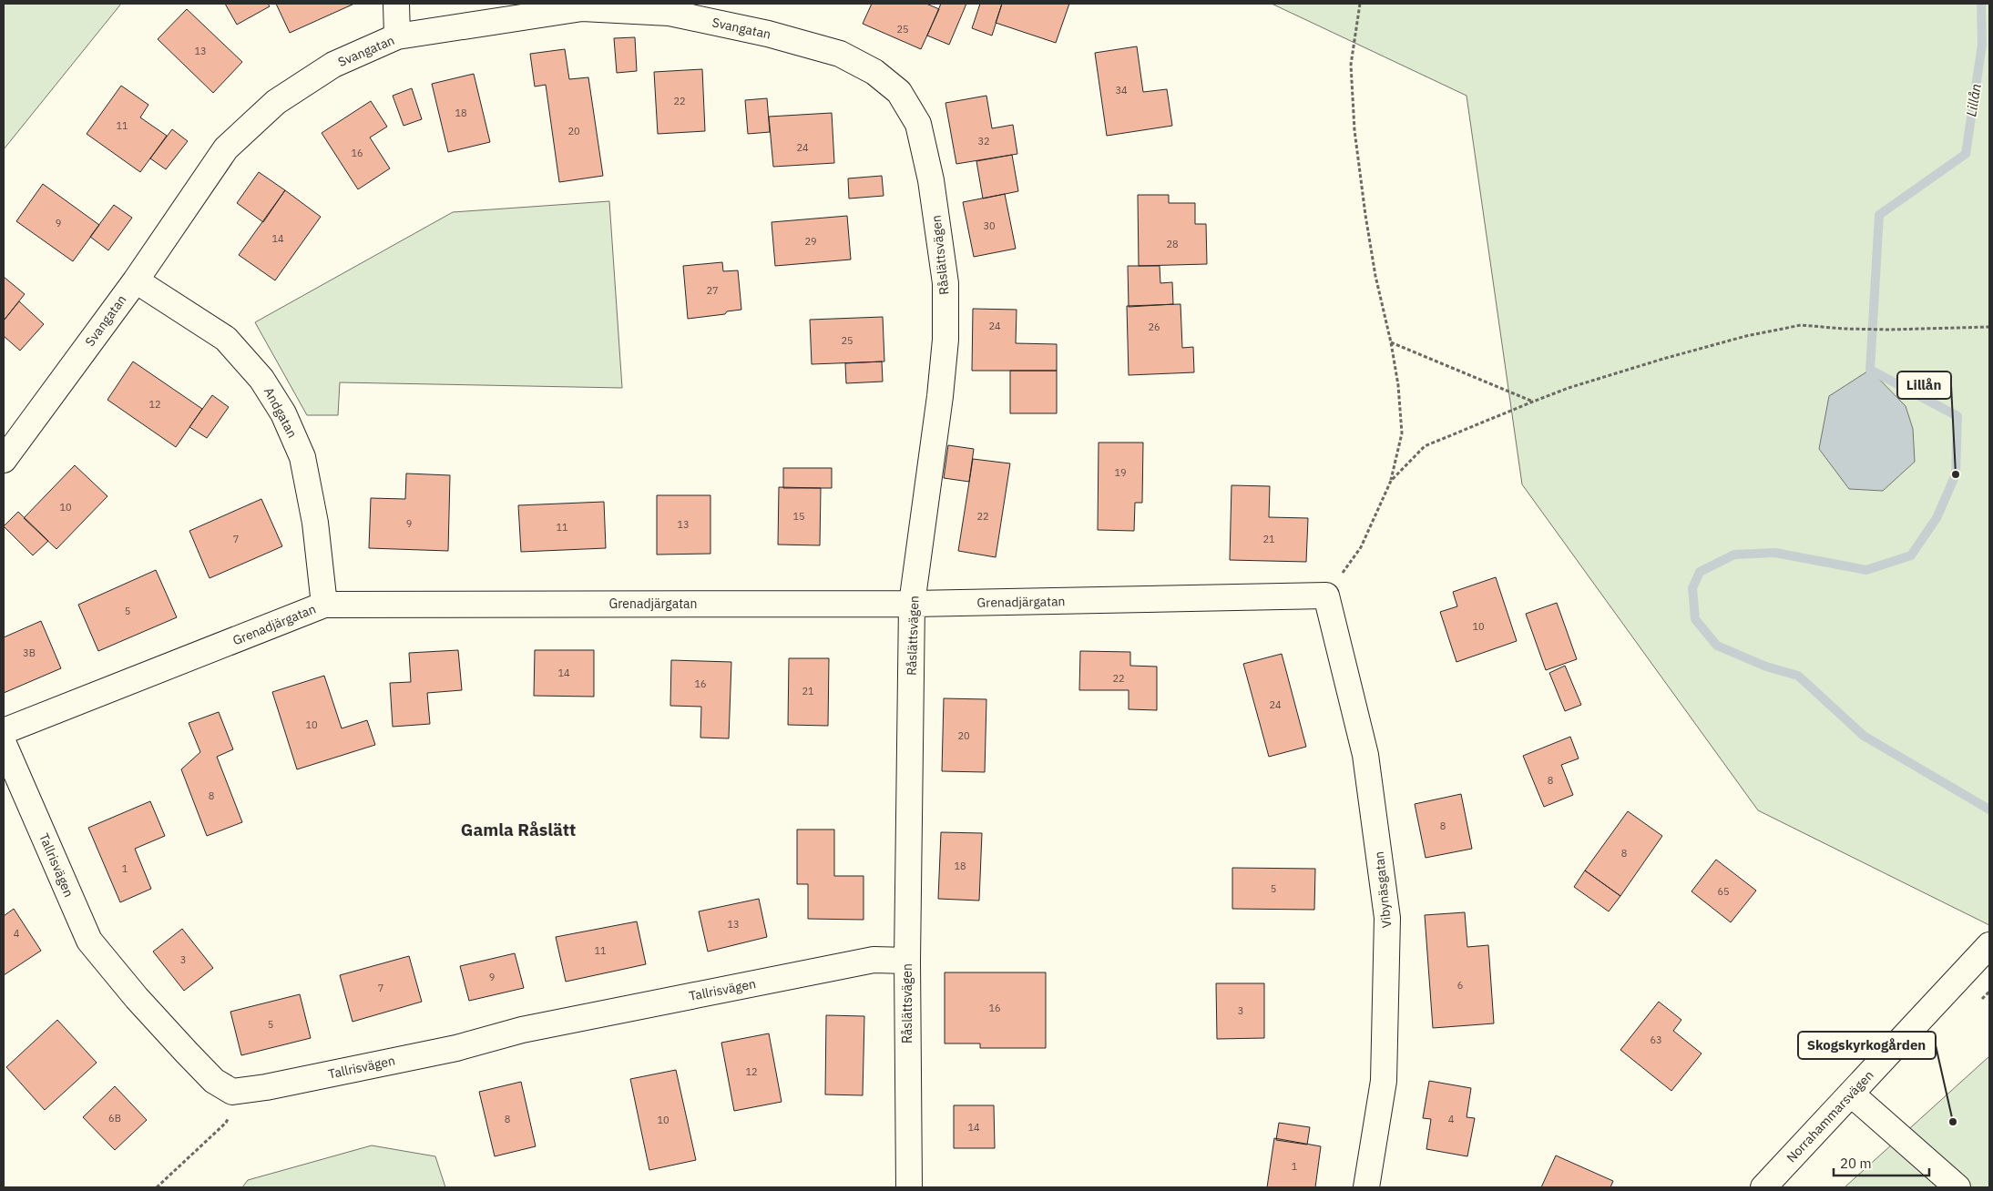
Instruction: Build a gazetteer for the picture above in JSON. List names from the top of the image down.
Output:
{
  "streets": {
    "street": [
      "Svangatan",
      "Råslättsvägen",
      "Andgatan",
      "Grenadjärgatan",
      "Tallrisvägen",
      "Vibynäsgatan",
      "Norrahammarsvägen"
    ]
  },
  "crossings": [
    ["Svangatan", "Råslättsvägen"],
    ["Svangatan", "Andgatan"],
    ["Råslättsvägen", "Grenadjärgatan"],
    ["Råslättsvägen", "Tallrisvägen"],
    ["Andgatan", "Grenadjärgatan"],
    ["Grenadjärgatan", "Vibynäsgatan"]
  ],
  "districts": ["Gamla Råslätt"],
  "water": ["Lillån"],
  "places": ["Lillån", "Skogskyrkogården"],
  "house_numbers": [
    "25",
    "13",
    "34",
    "22",
    "18",
    "11",
    "20",
    "32",
    "24",
    "16",
    "9",
    "30",
    "14",
    "29",
    "28",
    "27",
    "24",
    "26",
    "25",
    "12",
    "19",
    "10",
    "15",
    "22",
    "9",
    "13",
    "11",
    "7",
    "21",
    "5",
    "10",
    "3B",
    "14",
    "22",
    "16",
    "21",
    "24",
    "10",
    "20",
    "8",
    "8",
    "8",
    "8",
    "18",
    "1",
    "5",
    "65",
    "13",
    "4",
    "11",
    "3",
    "9",
    "6",
    "7",
    "16",
    "3",
    "5",
    "63",
    "12",
    "6B",
    "8",
    "4",
    "10",
    "14",
    "1"
  ],
  "scale_bar": "20 m"
}
